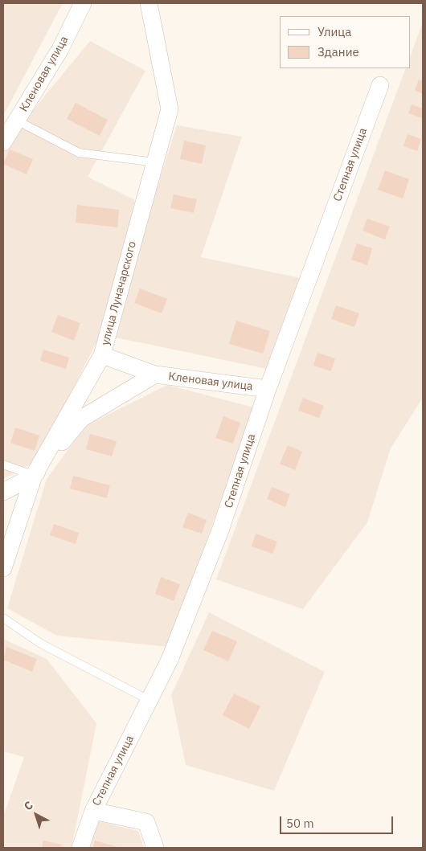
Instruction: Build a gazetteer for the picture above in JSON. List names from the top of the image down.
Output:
{
  "streets": {
    "street": ["Кленовая улица", "Степная улица", "улица Луначарского"]
  },
  "crossings": [
    ["Кленовая улица", "Степная улица"],
    ["Кленовая улица", "улица Луначарского"]
  ],
  "legend": ["Улица", "Здание"],
  "scale_bar": "50 m",
  "north": "top left"
}
